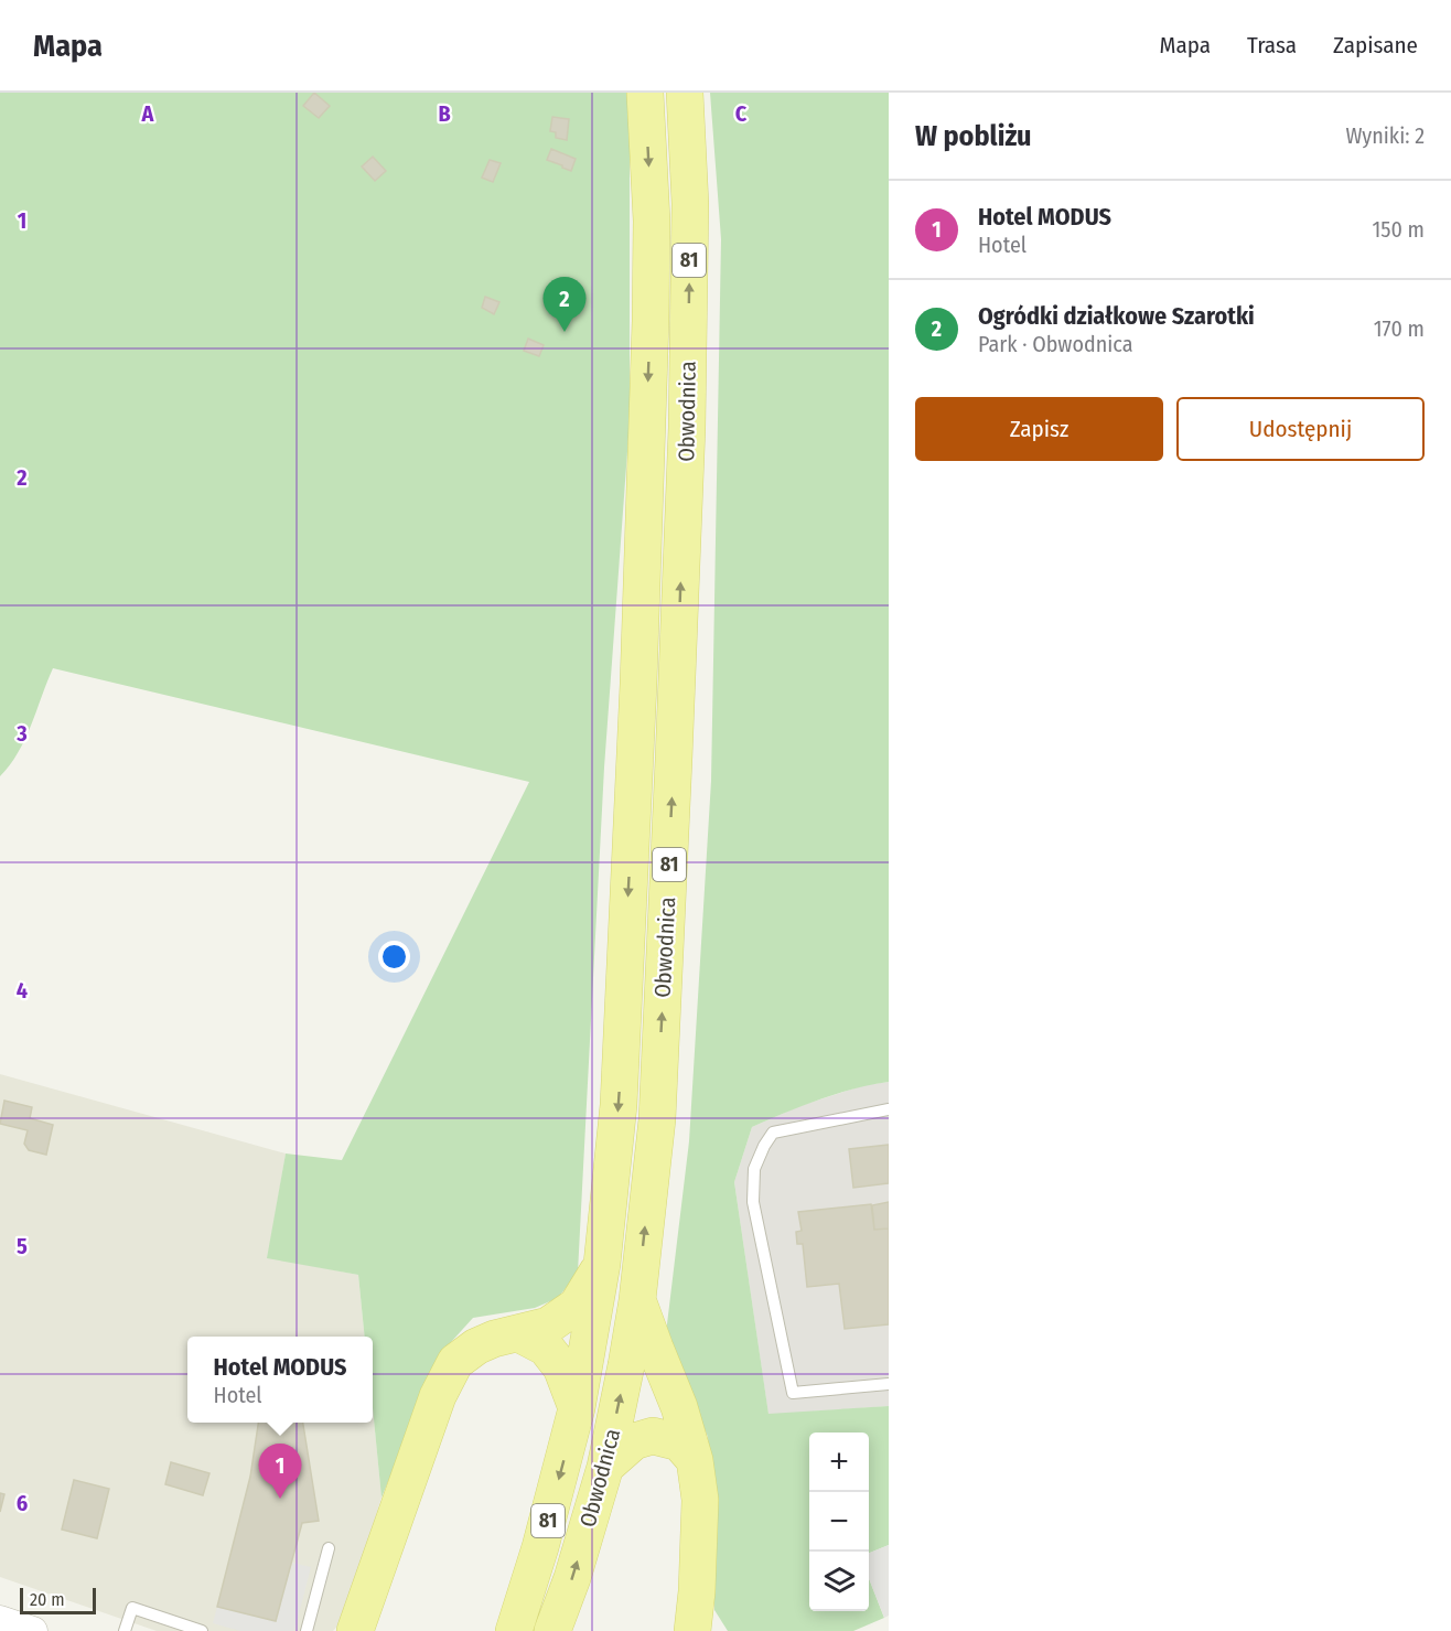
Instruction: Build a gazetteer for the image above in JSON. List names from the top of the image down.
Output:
{
  "streets": {
    "main road": ["81", "Obwodnica"]
  },
  "scale_bar": "20 m",
  "page": {
    "header": "Mapa",
    "nav": ["Mapa", "Trasa", "Zapisane"],
    "heading": ["W pobliżu", "Wyniki: 2"],
    "list": [
      {
        "mark": "1",
        "name": "Hotel MODUS",
        "note": "Hotel",
        "value": "150 m"
      },
      {
        "mark": "2",
        "name": "Ogródki działkowe Szarotki",
        "note": "Park · Obwodnica",
        "value": "170 m"
      }
    ],
    "pins": ["2", "1"],
    "buttons": ["Zapisz", "Udostępnij"],
    "popup": ["Hotel MODUS", "Hotel"],
    "map_buttons": ["+", "−"],
    "scale": "20 m"
  },
  "grid": {
    "columns": ["A", "B", "C"],
    "rows": [
      "1",
      "2",
      "3",
      "4",
      "5",
      "6"
    ]
  }
}
